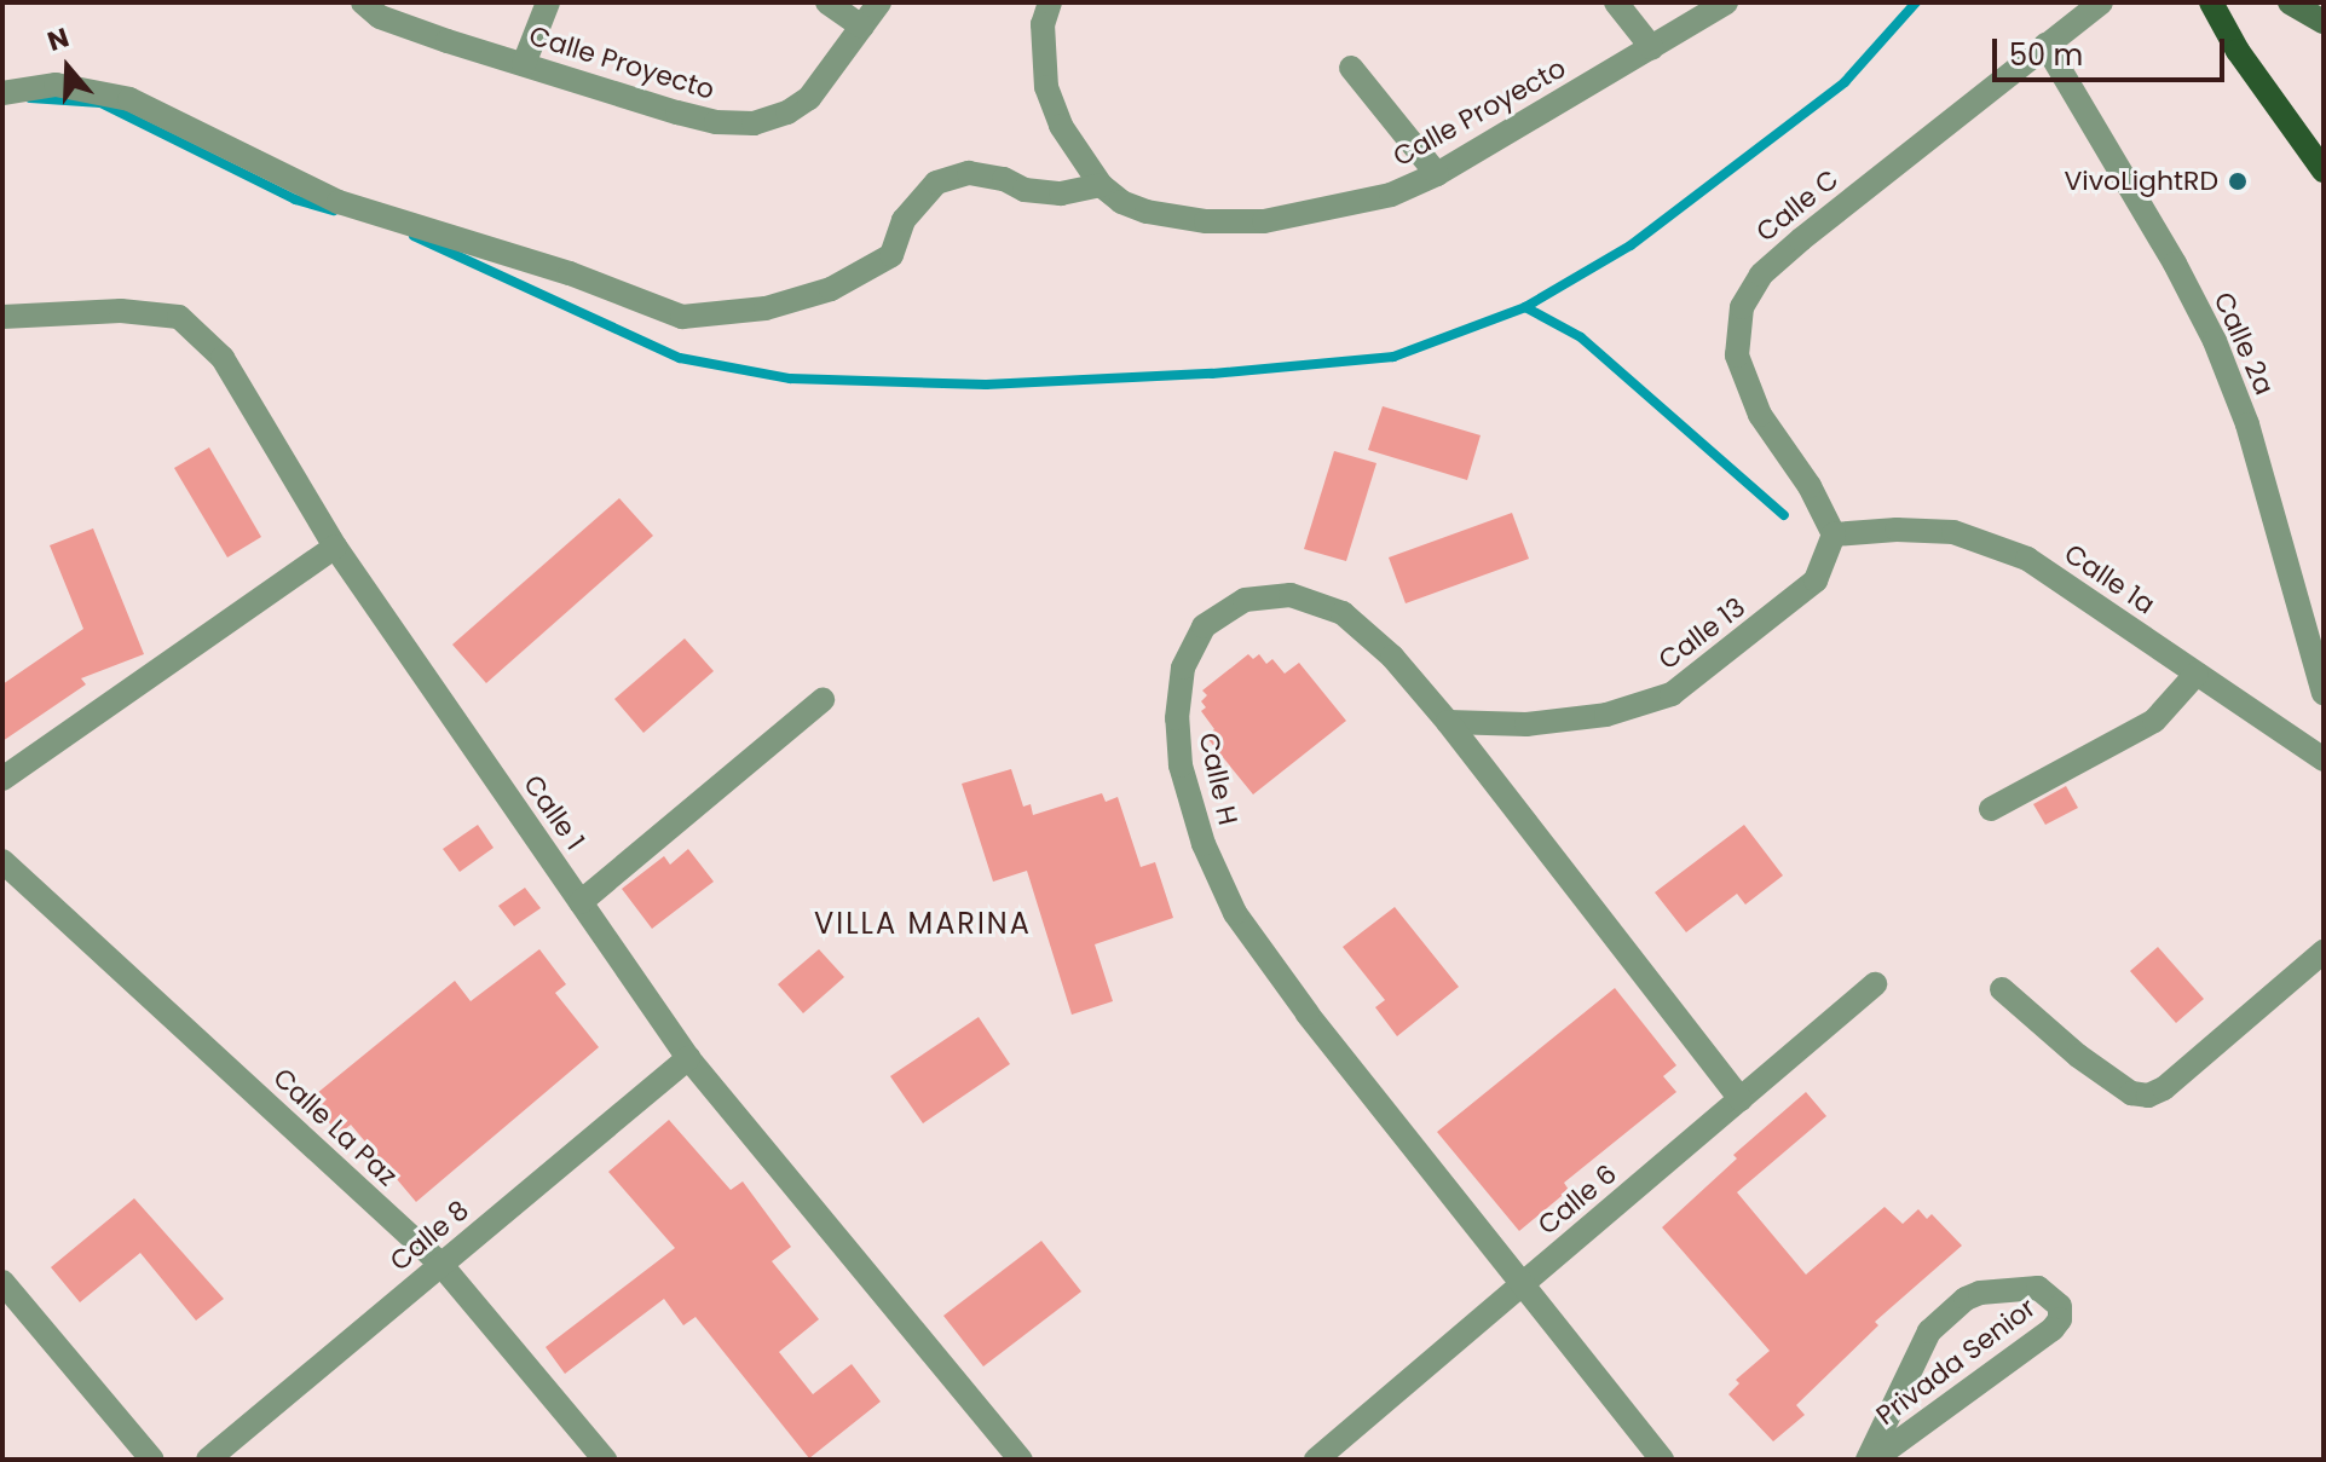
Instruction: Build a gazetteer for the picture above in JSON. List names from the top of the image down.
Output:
{
  "streets": {
    "street": [
      "Calle Proyecto",
      "Calle C",
      "Calle 2a",
      "Calle 1a",
      "Calle 13",
      "Calle H",
      "Calle 1",
      "Calle La Paz",
      "Calle 6",
      "Calle 8",
      "Privada Senior"
    ]
  },
  "crossings": [
    ["Calle C", "Calle 2a"],
    ["Calle C", "Calle 1a"],
    ["Calle C", "Calle 13"],
    ["Calle 1a", "Calle 13"],
    ["Calle 13", "Calle H"],
    ["Calle H", "Calle 6"],
    ["Calle 1", "Calle 8"],
    ["Calle La Paz", "Calle 8"]
  ],
  "districts": ["VILLA MARINA"],
  "places": ["VivoLightRD"],
  "scale_bar": "50 m",
  "north": "top"
}
